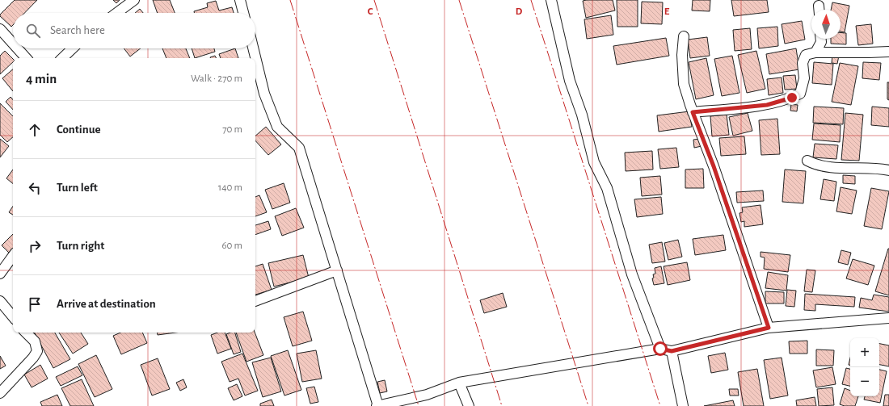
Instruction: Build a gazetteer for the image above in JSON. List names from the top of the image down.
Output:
{
  "north": "top",
  "page": {
    "search": "Search here",
    "heading": ["4 min", "Walk · 270 m"],
    "list": [
      ["Continue", "70 m"],
      ["Turn left", "140 m"],
      ["Turn right", "60 m"],
      "Arrive at destination"
    ],
    "map_buttons": ["+", "−"]
  },
  "grid": {
    "columns": ["C", "D", "E"]
  }
}
